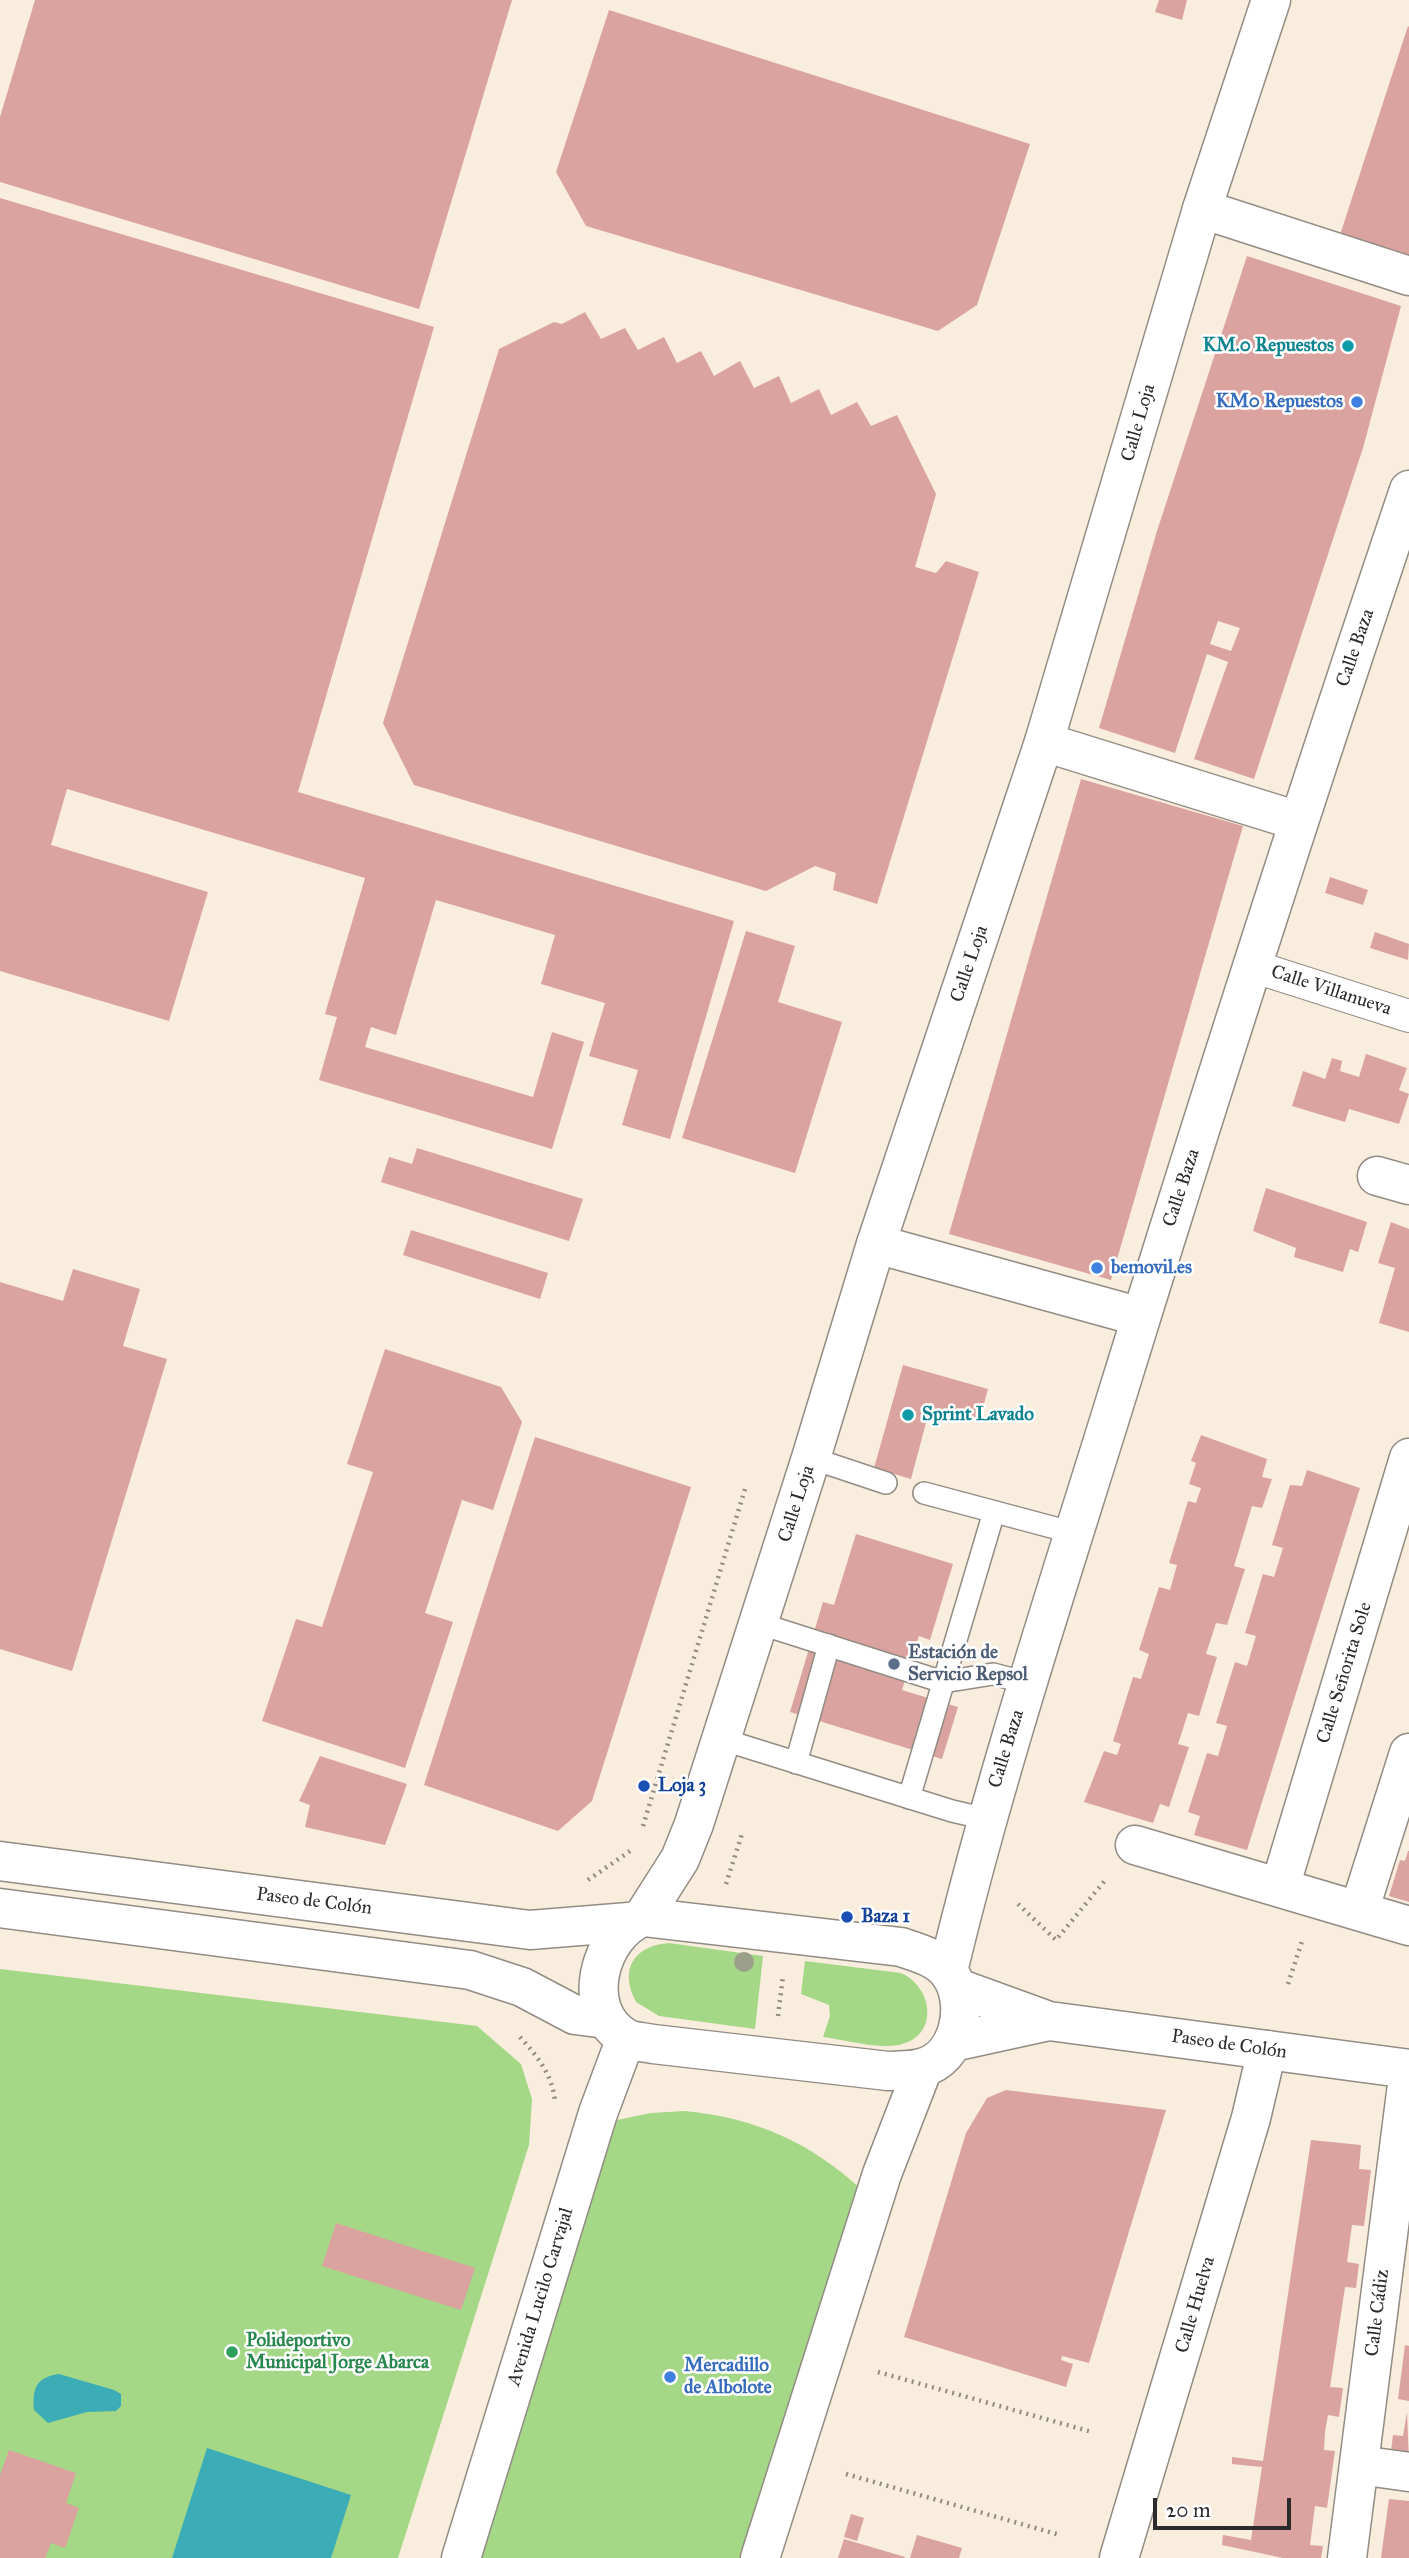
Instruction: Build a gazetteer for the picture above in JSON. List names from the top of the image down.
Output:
{
  "streets": {
    "street": [
      "Calle Loja",
      "Calle Baza",
      "Calle Villanueva",
      "Calle Señorita Sole",
      "Paseo de Colón",
      "Avenida Lucilo Carvajal",
      "Calle Huelva",
      "Calle Cádiz"
    ]
  },
  "crossings": [
    ["Calle Loja", "Paseo de Colón"],
    ["Calle Loja", "Avenida Lucilo Carvajal"],
    ["Calle Baza", "Calle Villanueva"],
    ["Calle Baza", "Paseo de Colón"],
    ["Paseo de Colón", "Calle Huelva"],
    ["Paseo de Colón", "Calle Cádiz"]
  ],
  "places": [
    "KM.0 Repuestos",
    "KM0 Repuestos",
    "bemovil.es",
    "Sprint Lavado",
    "Estación de Servicio Repsol",
    "Loja 3",
    "Baza 1",
    "Polideportivo Municipal Jorge Abarca",
    "Mercadillo de Albolote"
  ],
  "scale_bar": "20 m"
}
